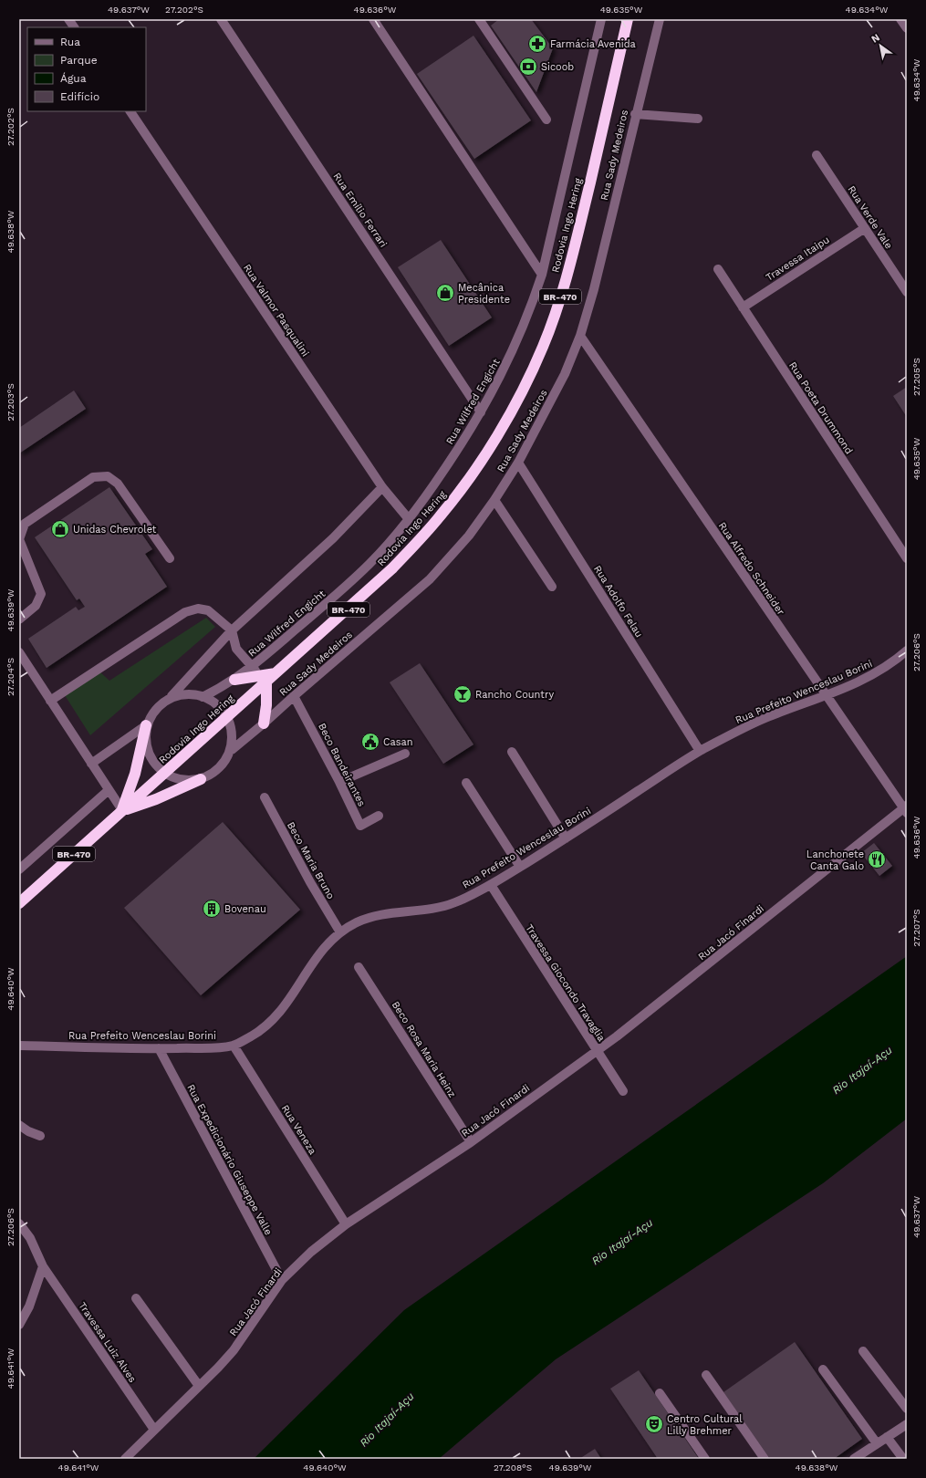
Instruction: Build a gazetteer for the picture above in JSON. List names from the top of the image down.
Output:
{
  "streets": {
    "highway": ["Rodovia Ingo Hering", "BR-470"],
    "street": [
      "Rua Sady Medeiros",
      "Rua Emílio Ferrari",
      "Rua Verde Vale",
      "Travessa Itaipu",
      "Rua Valmor Pasqualini",
      "Rua Wilfred Engicht",
      "Rua Poeta Drummond",
      "Rua Alfredo Schneider",
      "Rua Adolfo Felau",
      "Rua Prefeito Wenceslau Borini",
      "Beco Bandeirantes",
      "Beco Maria Bruno",
      "Rua Jacó Finardi",
      "Travessa Giocondo Travaglia",
      "Beco Rosa Maria Heinz",
      "Rua Veneza",
      "Rua Expedicionário Giuseppe Valle",
      "Travessa Luiz Alves"
    ]
  },
  "crossings": [
    ["Rua Sady Medeiros", "Rua Alfredo Schneider"],
    ["Rua Sady Medeiros", "Rua Adolfo Felau"],
    ["Rua Sady Medeiros", "Beco Bandeirantes"],
    ["Rua Emílio Ferrari", "Rua Wilfred Engicht"],
    ["Rua Verde Vale", "Travessa Itaipu"],
    ["Travessa Itaipu", "Rua Poeta Drummond"],
    ["Rua Valmor Pasqualini", "Rua Wilfred Engicht"],
    ["Rua Alfredo Schneider", "Rua Prefeito Wenceslau Borini"],
    ["Rua Alfredo Schneider", "Rua Jacó Finardi"],
    ["Rua Adolfo Felau", "Rua Prefeito Wenceslau Borini"],
    ["Rua Prefeito Wenceslau Borini", "Beco Maria Bruno"],
    ["Rua Prefeito Wenceslau Borini", "Travessa Giocondo Travaglia"],
    ["Rua Prefeito Wenceslau Borini", "Rua Veneza"],
    ["Rua Prefeito Wenceslau Borini", "Rua Expedicionário Giuseppe Valle"],
    ["Rua Jacó Finardi", "Travessa Giocondo Travaglia"],
    ["Rua Jacó Finardi", "Beco Rosa Maria Heinz"],
    ["Rua Jacó Finardi", "Rua Veneza"],
    ["Rua Jacó Finardi", "Rua Expedicionário Giuseppe Valle"],
    ["Rua Jacó Finardi", "Travessa Luiz Alves"]
  ],
  "water": ["Rio Itajaí-Açu"],
  "places": {
    "pharmacy": ["Farmácia Avenida"],
    "bank": ["Sicoob"],
    "shop": ["Mecânica Presidente", "Unidas Chevrolet"],
    "bar": ["Rancho Country"],
    "public building": ["Casan"],
    "restaurant": ["Lanchonete Canta Galo"],
    "building": ["Bovenau"],
    "theatre": ["Centro Cultural Lilly Brehmer"]
  },
  "legend": [
    "Rua",
    "Parque",
    "Água",
    "Edifício"
  ],
  "north": "top left",
  "coordinates": [
    "49.637°W",
    "27.202°S",
    "49.636°W",
    "49.635°W",
    "49.634°W",
    "49.638°W",
    "27.205°S",
    "27.203°S",
    "49.639°W",
    "27.206°S",
    "27.204°S",
    "27.207°S",
    "49.640°W",
    "49.641°W",
    "27.208°S"
  ]
}
